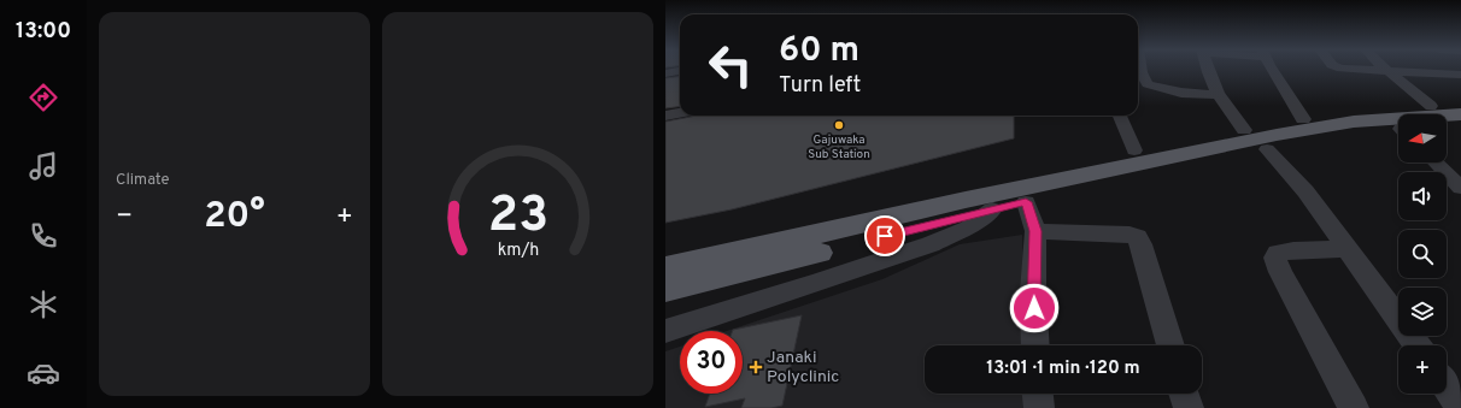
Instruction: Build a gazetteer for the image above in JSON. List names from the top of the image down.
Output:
{
  "places": {
    "other": ["Gajuwaka Sub Station"],
    "health": ["Janaki Polyclinic"]
  },
  "north": "left",
  "page": {
    "tabs": "13:00",
    "tile": "Climate",
    "turn": ["60 m", "Turn left"],
    "map_buttons": "+",
    "heat": ["−", "20°", "+"],
    "limit": "30",
    "trip": "13:01 · 1 min · 120 m",
    "gauge": ["23", "km/h"]
  }
}
